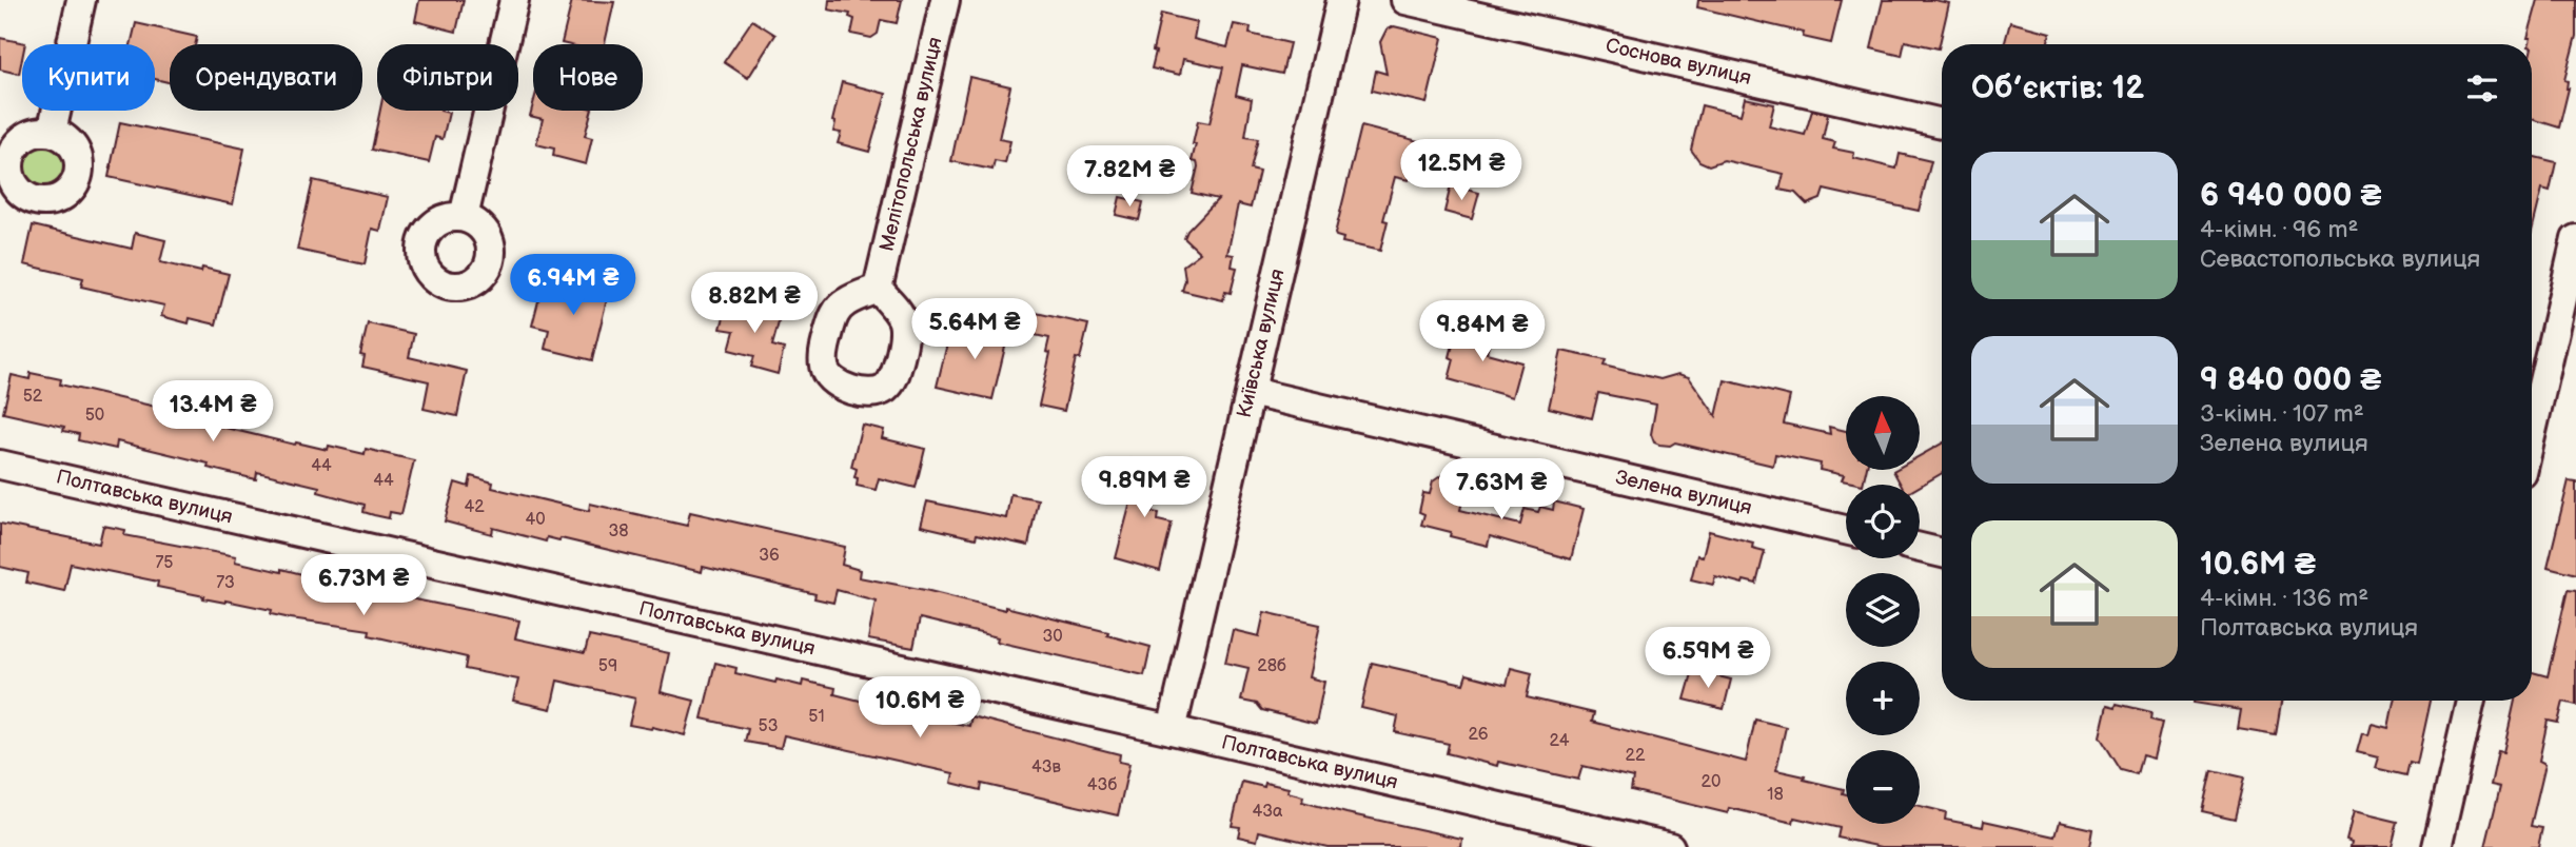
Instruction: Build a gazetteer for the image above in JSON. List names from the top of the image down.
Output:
{
  "streets": {
    "street": [
      "Соснова вулиця",
      "Мелітопольська вулиця",
      "Київська вулиця",
      "Зелена вулиця",
      "Полтавська вулиця"
    ]
  },
  "crossings": [
    ["Київська вулиця", "Зелена вулиця"],
    ["Київська вулиця", "Полтавська вулиця"]
  ],
  "house_numbers": [
    "52",
    "50",
    "44",
    "44",
    "42",
    "40",
    "38",
    "36",
    "75",
    "73",
    "30",
    "59",
    "28б",
    "51",
    "53",
    "26",
    "24",
    "22",
    "43в",
    "20",
    "43б",
    "18",
    "43а"
  ],
  "north": "top",
  "page": {
    "chip": [
      "Купити",
      "Орендувати",
      "Фільтри",
      "Нове"
    ],
    "heading": "Об’єктів: 12",
    "list": [
      {
        "name": "6 940 000 ₴",
        "note": "4-кімн. · 96 m² · Севастопольська вулиця"
      },
      {
        "name": "9 840 000 ₴",
        "note": "3-кімн. · 107 m² · Зелена вулиця"
      },
      {
        "name": "10.6M ₴",
        "note": "4-кімн. · 136 m² · Полтавська вулиця"
      }
    ],
    "price": [
      "12.5M ₴",
      "7.82M ₴",
      "6.94M ₴",
      "8.82M ₴",
      "5.64M ₴",
      "9.84M ₴",
      "13.4M ₴",
      "9.89M ₴",
      "7.63M ₴",
      "6.73M ₴",
      "6.59M ₴",
      "10.6M ₴"
    ],
    "map_buttons": ["+", "−"]
  }
}
